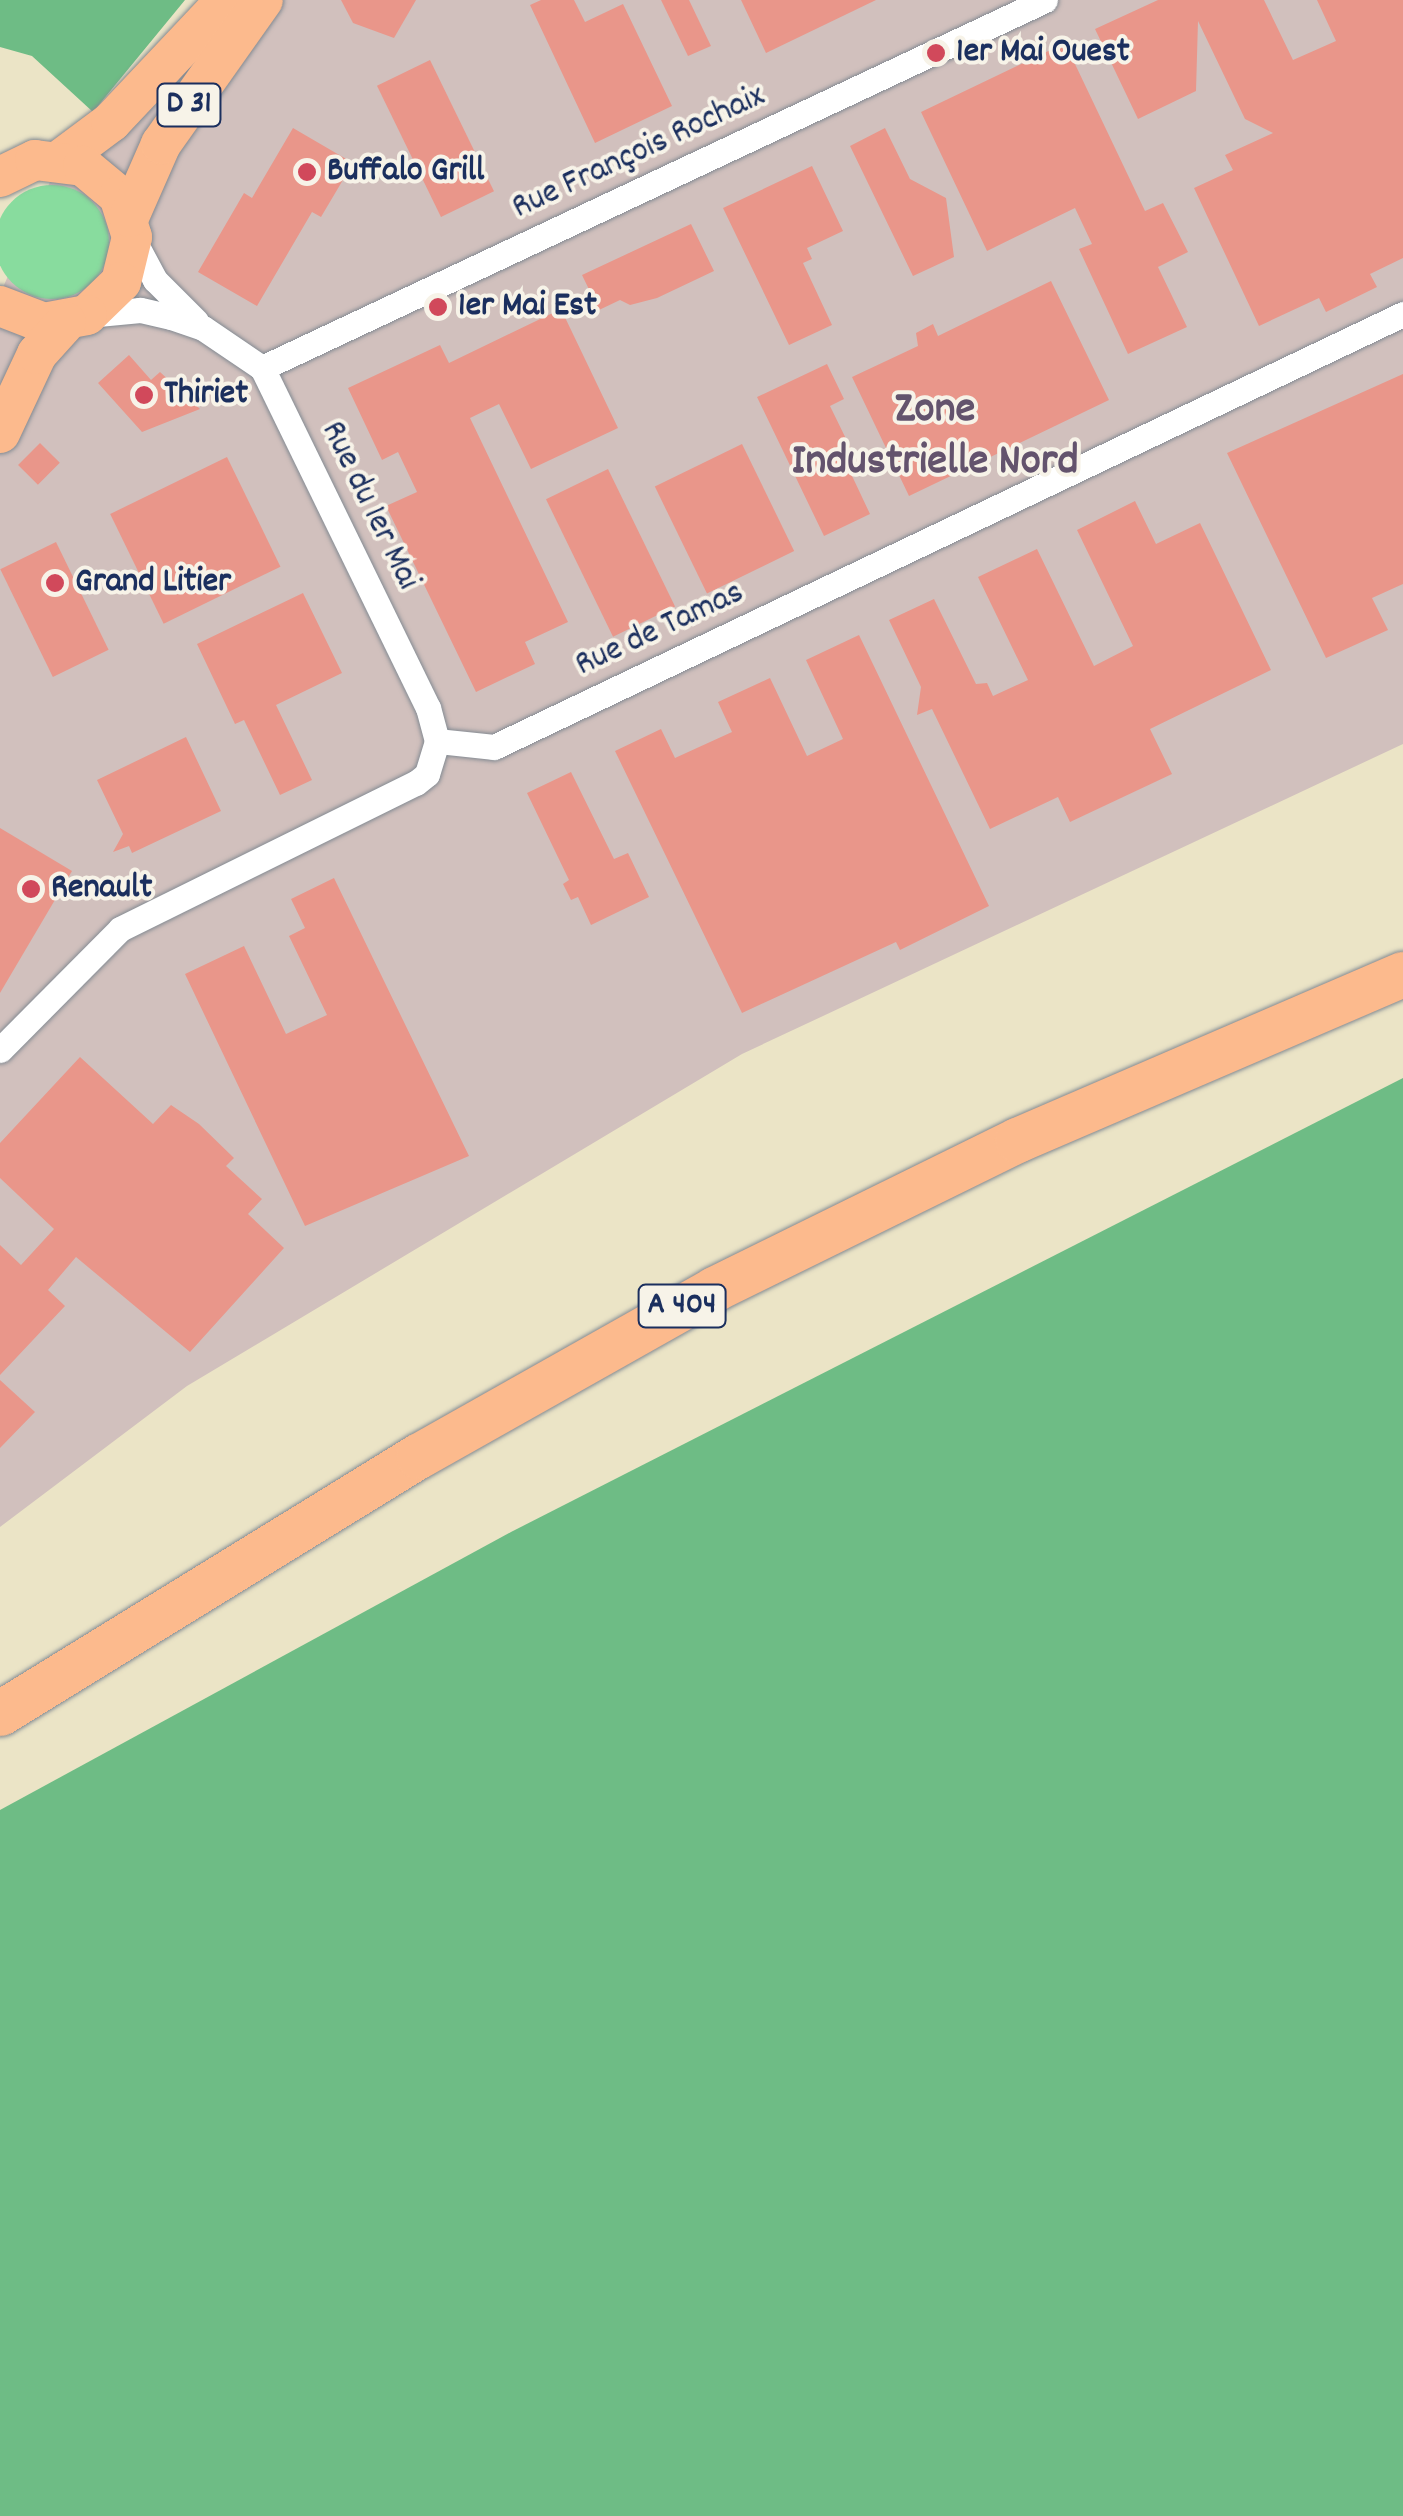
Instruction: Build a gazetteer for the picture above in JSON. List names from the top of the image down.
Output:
{
  "streets": {
    "highway": ["A 404"],
    "main road": ["D 31"],
    "street": ["Rue François Rochaix", "Rue du 1er Mai", "Rue de Tamas"]
  },
  "crossings": [
    ["D 31", "Rue du 1er Mai"],
    ["Rue François Rochaix", "Rue du 1er Mai"],
    ["Rue du 1er Mai", "Rue de Tamas"]
  ],
  "districts": ["Zone Industrielle Nord"],
  "places": [
    "1er Mai Ouest",
    "Buffalo Grill",
    "1er Mai Est",
    "Thiriet",
    "Grand Litier",
    "Renault"
  ]
}
